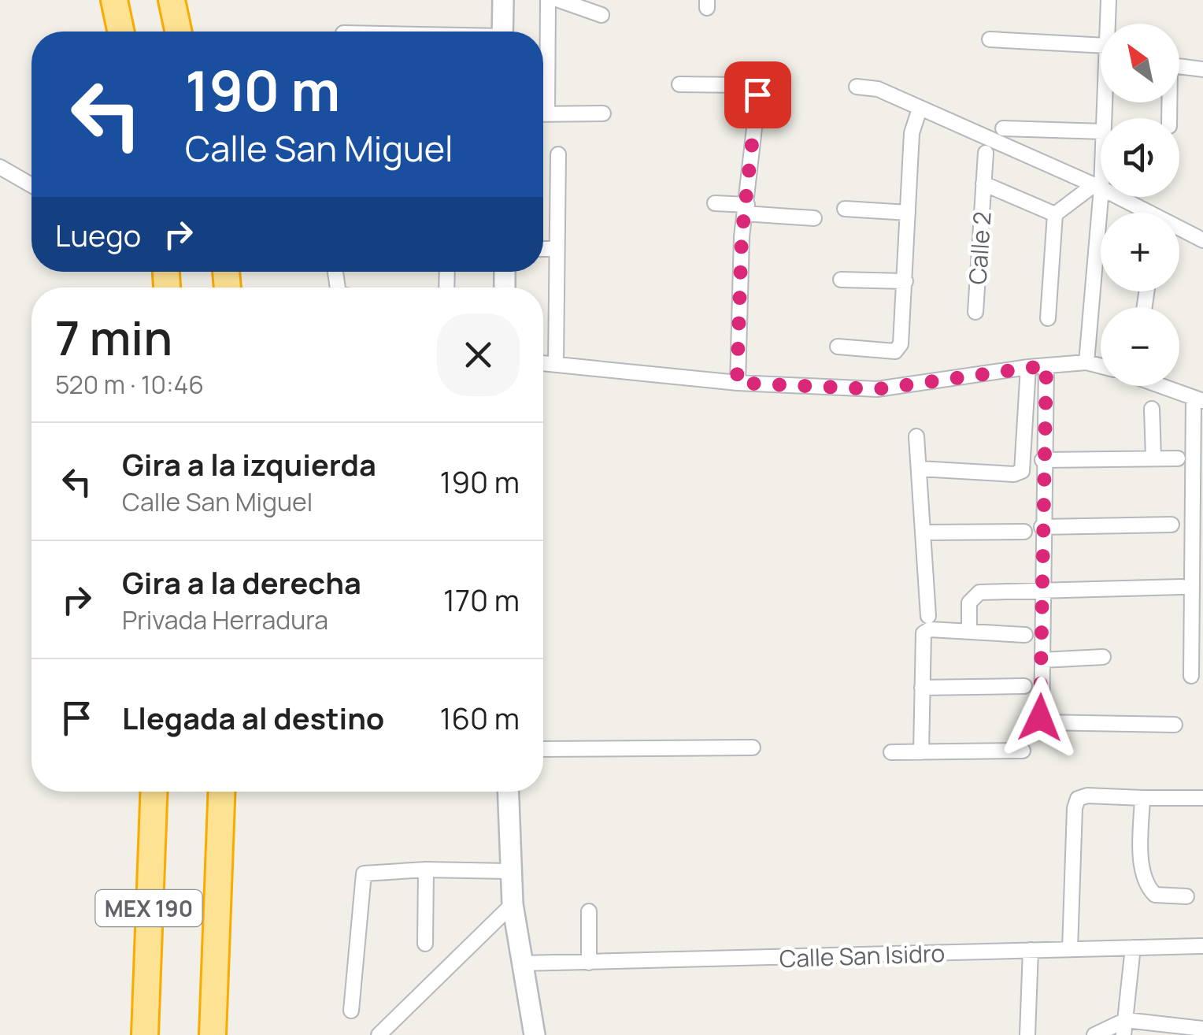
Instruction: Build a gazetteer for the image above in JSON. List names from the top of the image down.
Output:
{
  "streets": {
    "highway": ["MEX 190"],
    "street": ["Calle 2", "Calle San Isidro"]
  },
  "north": "top left",
  "page": {
    "map_buttons": ["+", "−"],
    "turn": ["190 m", "Calle San Miguel"],
    "then": "Luego",
    "heading": ["7 min", "520 m · 10:46"],
    "list": [
      {
        "name": "Gira a la izquierda",
        "note": "Calle San Miguel",
        "value": "190 m"
      },
      {
        "name": "Gira a la derecha",
        "note": "Privada Herradura",
        "value": "170 m"
      },
      {
        "name": "Llegada al destino",
        "value": "160 m"
      }
    ]
  }
}
